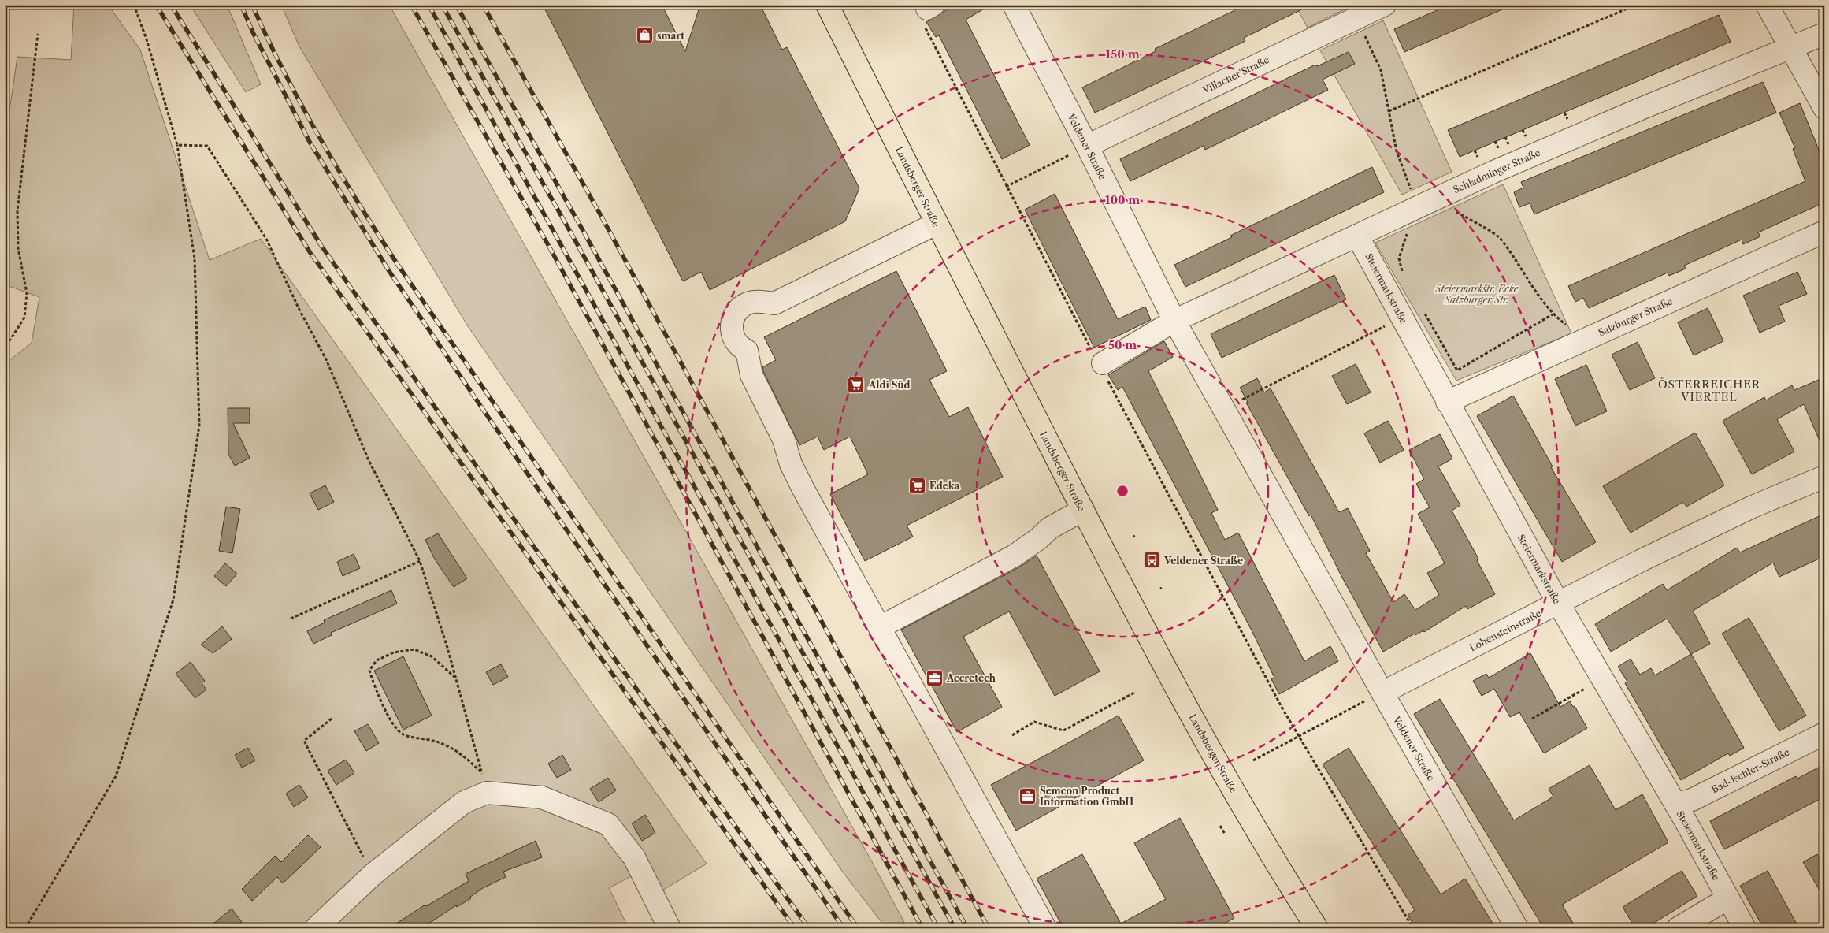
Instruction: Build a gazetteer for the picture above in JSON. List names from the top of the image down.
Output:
{
  "streets": {
    "main road": ["Landsberger Straße"],
    "street": [
      "Villacher Straße",
      "Veldener Straße",
      "Schladminger Straße",
      "Steiermarkstraße",
      "Salzburger Straße",
      "Lohensteinstraße",
      "Bad-Ischler-Straße"
    ]
  },
  "crossings": [
    ["Villacher Straße", "Veldener Straße"],
    ["Veldener Straße", "Schladminger Straße"],
    ["Veldener Straße", "Lohensteinstraße"],
    ["Schladminger Straße", "Steiermarkstraße"],
    ["Steiermarkstraße", "Salzburger Straße"],
    ["Steiermarkstraße", "Lohensteinstraße"],
    ["Steiermarkstraße", "Bad-Ischler-Straße"]
  ],
  "districts": ["ÖSTERREICHER VIERTEL"],
  "parks": ["Steiermarkstr. Ecke Salzburger Str."],
  "places": {
    "shop": ["smart"],
    "supermarket": ["Aldi Süd", "Edeka"],
    "bus stop": ["Veldener Straße"],
    "office": ["Accretech", "Semcon Product Information GmbH"]
  },
  "rings": ["150 m", "100 m", "50 m"]
}
